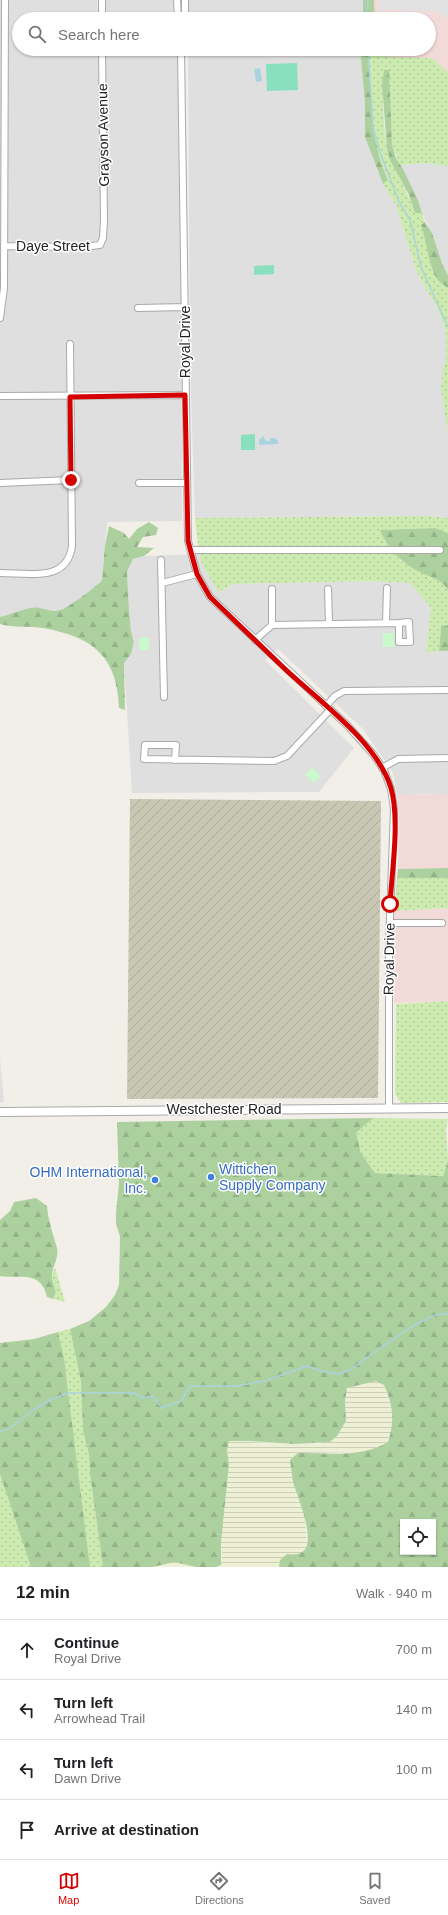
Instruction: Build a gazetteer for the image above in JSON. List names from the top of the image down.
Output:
{
  "streets": {
    "street": [
      "Grayson Avenue",
      "Daye Street",
      "Royal Drive",
      "Westchester Road"
    ]
  },
  "crossings": [
    ["Grayson Avenue", "Daye Street"],
    ["Royal Drive", "Westchester Road"]
  ],
  "places": ["Wittichen Supply Company", "OHM International, Inc."],
  "page": {
    "search": "Search here",
    "heading": ["12 min", "Walk · 940 m"],
    "list": [
      ["Continue", "Royal Drive", "700 m"],
      ["Turn left", "Arrowhead Trail", "140 m"],
      ["Turn left", "Dawn Drive", "100 m"],
      "Arrive at destination"
    ],
    "nav": ["Map", "Directions", "Saved"]
  }
}
